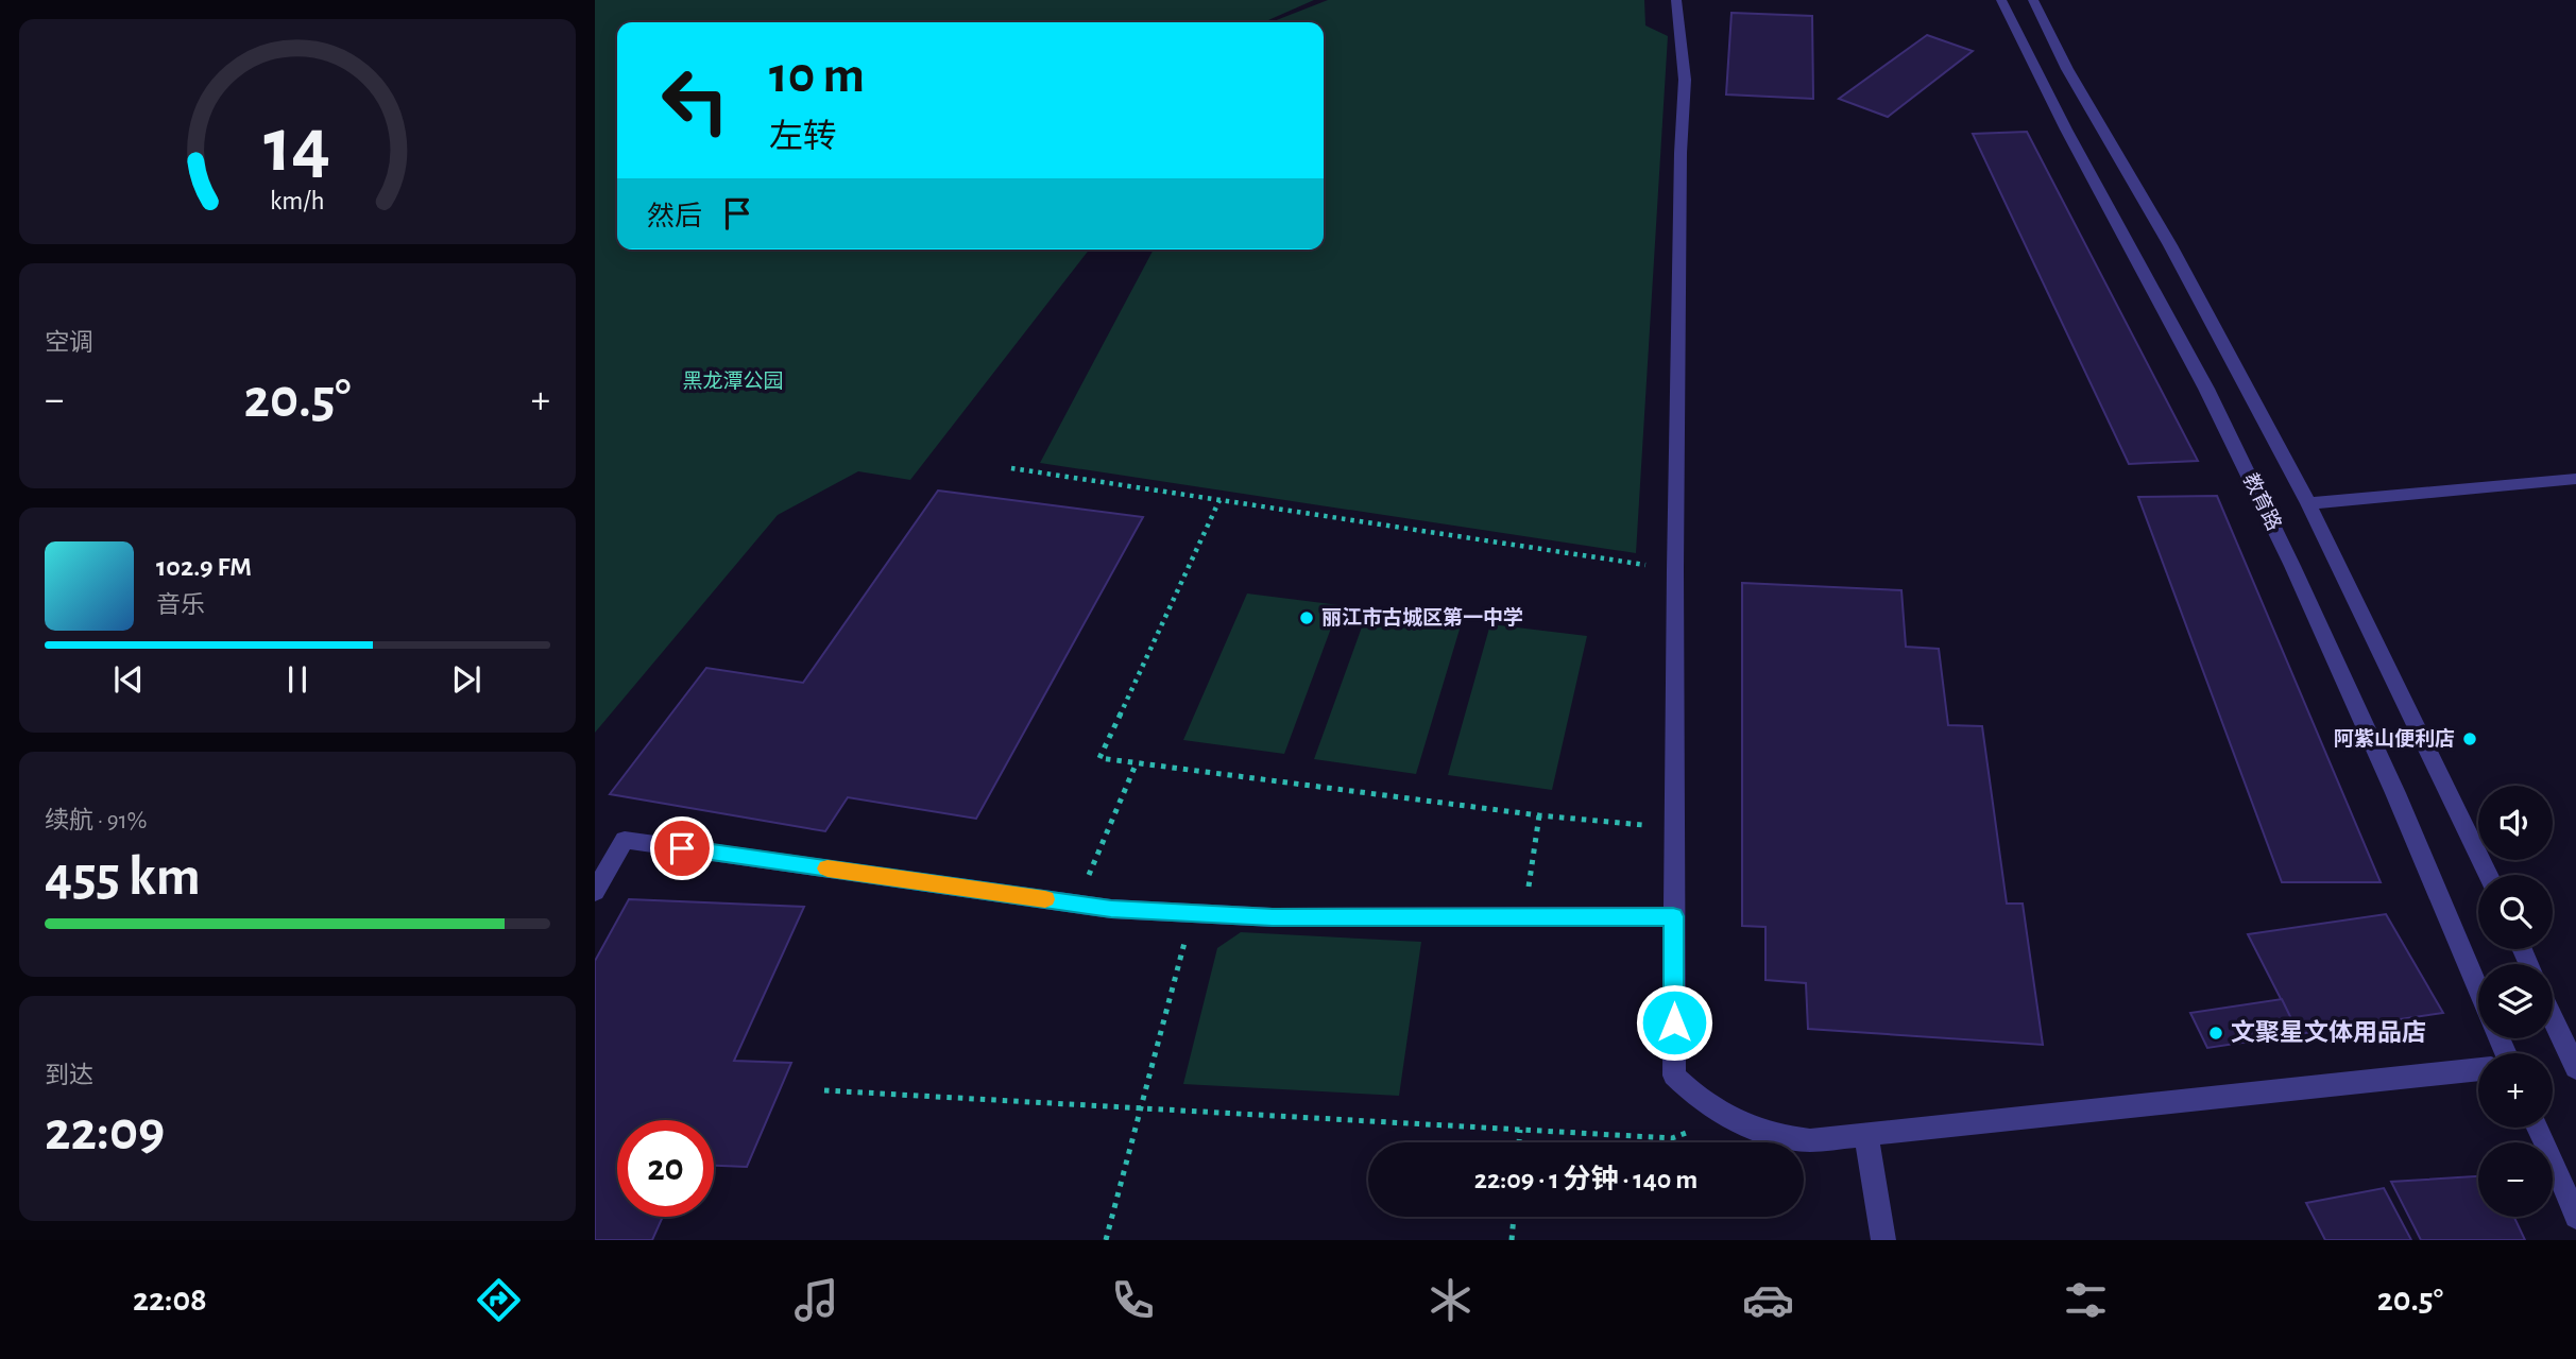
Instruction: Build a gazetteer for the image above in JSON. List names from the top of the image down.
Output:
{
  "streets": {
    "street": ["教育路"]
  },
  "parks": ["黑龙潭公园"],
  "places": ["丽江市古城区第一中学", "阿紫山便利店", "文聚星文体用品店"],
  "page": {
    "turn": ["10 m", "左转"],
    "then": "然后",
    "tile": [
      "空调",
      ["续航 · 91%", "455 km"],
      ["到达", "22:09"]
    ],
    "heat": ["−", "20.5°", "+"],
    "song": ["102.9 FM", "音乐"],
    "map_buttons": ["+", "−"],
    "limit": "20",
    "trip": "22:09 · 1 分钟 · 140 m",
    "tabs": ["22:08", "20.5°"],
    "gauge": ["14", "km/h"]
  }
}
